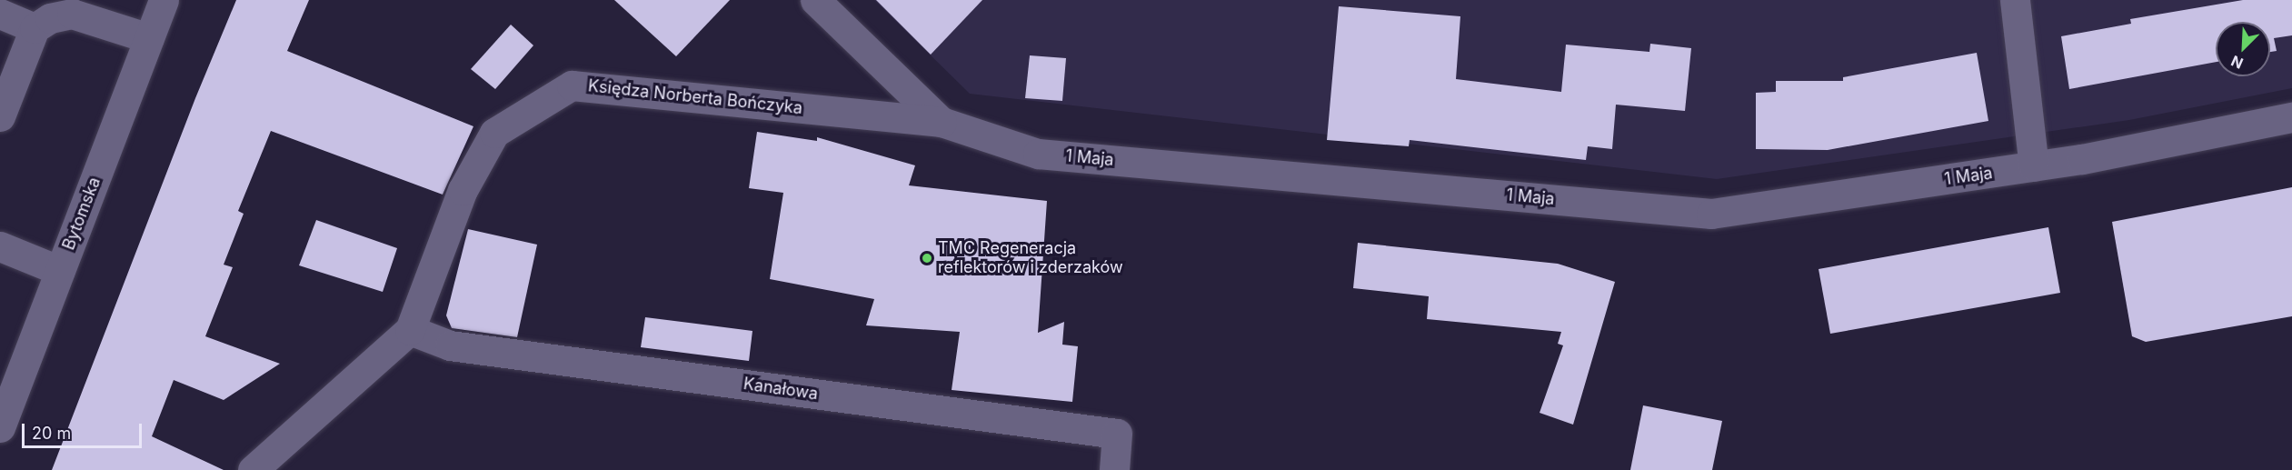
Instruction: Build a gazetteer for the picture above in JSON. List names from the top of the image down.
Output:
{
  "streets": {
    "street": [
      "Księdza Norberta Bończyka",
      "1 Maja",
      "Bytomska",
      "Kanałowa"
    ]
  },
  "crossings": [
    ["Księdza Norberta Bończyka", "1 Maja"],
    ["Księdza Norberta Bończyka", "Kanałowa"]
  ],
  "places": ["TMC Regeneracja reflektorów i zderzaków"],
  "scale_bar": "20 m",
  "north": "bottom left"
}
